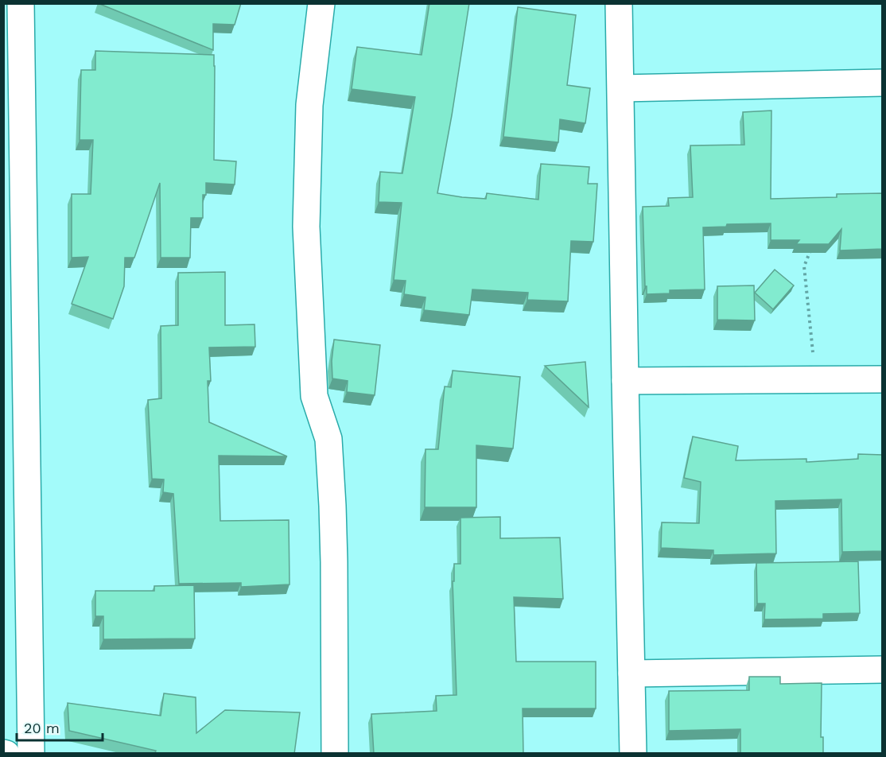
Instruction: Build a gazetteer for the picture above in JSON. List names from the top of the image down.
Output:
{
  "scale_bar": "20 m"
}
